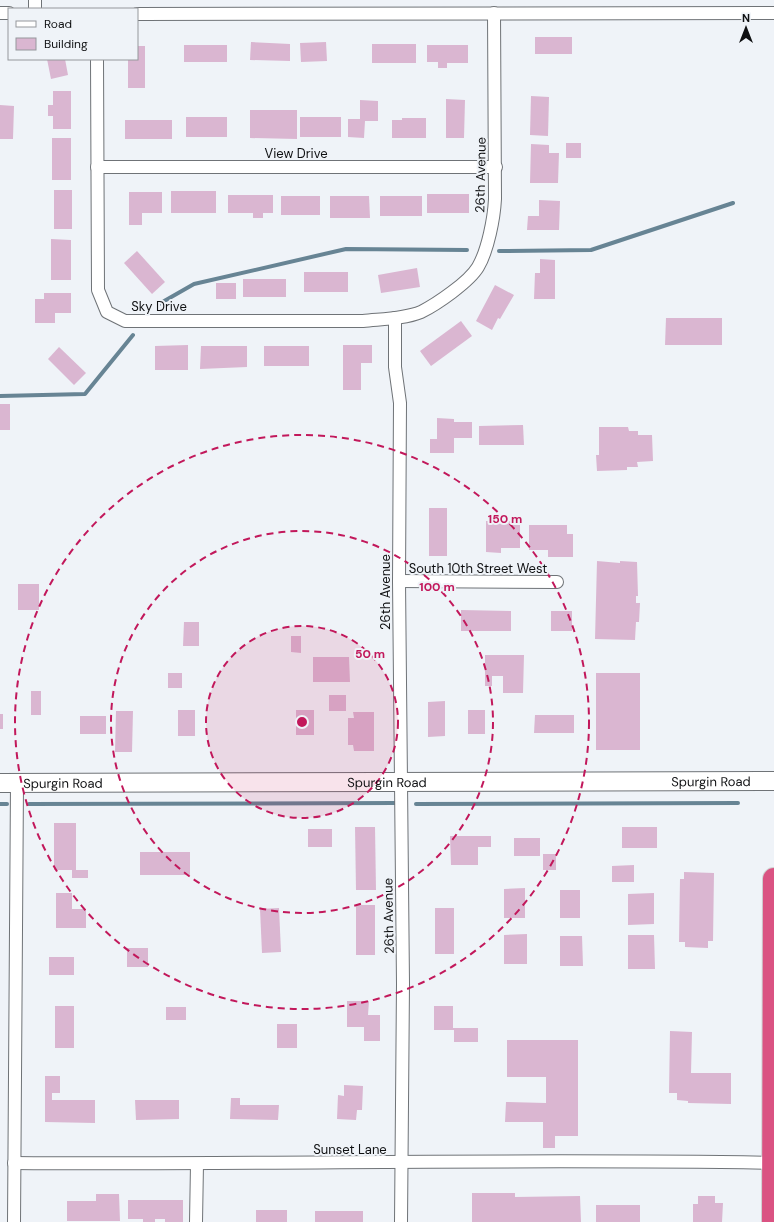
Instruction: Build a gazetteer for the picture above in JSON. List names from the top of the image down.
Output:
{
  "streets": {
    "street": [
      "View Drive",
      "26th Avenue",
      "Sky Drive",
      "South 10th Street West",
      "Spurgin Road",
      "Sunset Lane"
    ]
  },
  "crossings": [
    ["View Drive", "26th Avenue"],
    ["View Drive", "Sky Drive"],
    ["26th Avenue", "Sky Drive"],
    ["26th Avenue", "South 10th Street West"],
    ["26th Avenue", "Spurgin Road"],
    ["26th Avenue", "Sunset Lane"]
  ],
  "legend": ["Road", "Building"],
  "north": "top",
  "rings": ["150 m", "100 m", "50 m"]
}
